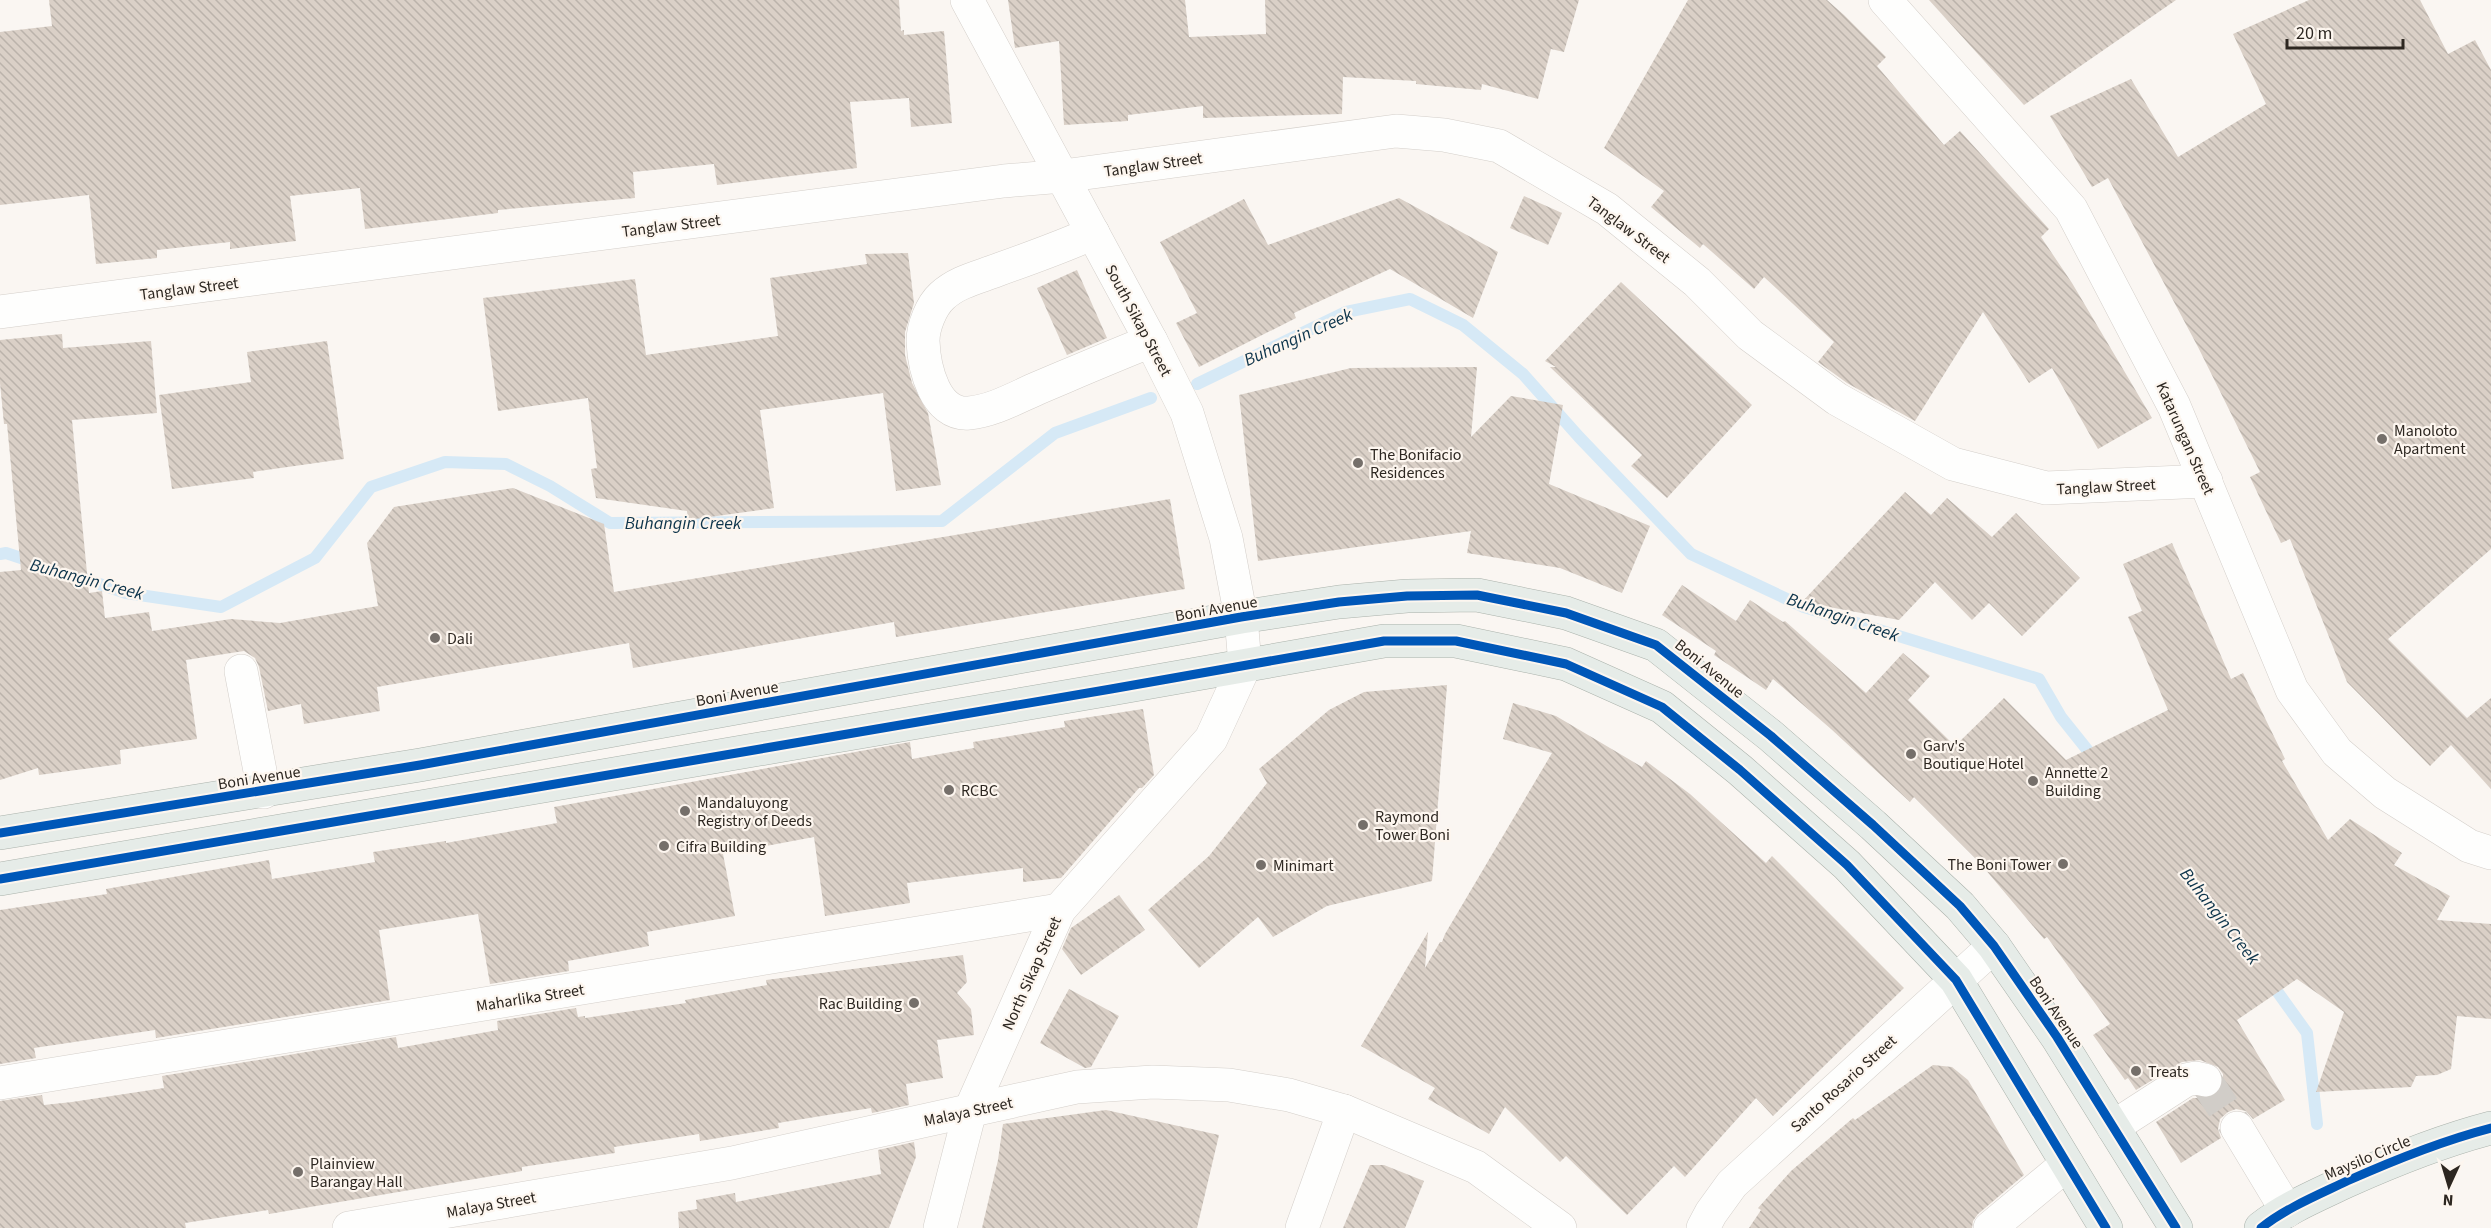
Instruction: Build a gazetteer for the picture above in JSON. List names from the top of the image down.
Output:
{
  "streets": {
    "main road": ["Boni Avenue", "Maysilo Circle"],
    "street": [
      "Tanglaw Street",
      "South Sikap Street",
      "Katarungan Street",
      "North Sikap Street",
      "Maharlika Street",
      "Santo Rosario Street",
      "Malaya Street"
    ]
  },
  "crossings": [
    ["Tanglaw Street", "South Sikap Street"],
    ["Tanglaw Street", "Katarungan Street"],
    ["South Sikap Street", "Boni Avenue"],
    ["South Sikap Street", "North Sikap Street"],
    ["Boni Avenue", "Santo Rosario Street"],
    ["North Sikap Street", "Maharlika Street"],
    ["North Sikap Street", "Malaya Street"]
  ],
  "water": ["Buhangin Creek"],
  "places": [
    "Manoloto Apartment",
    "The Bonifacio Residences",
    "Dali",
    "Garv's Boutique Hotel",
    "Annette 2 Building",
    "RCBC",
    "Mandaluyong Registry of Deeds",
    "Raymond Tower Boni",
    "Cifra Building",
    "The Boni Tower",
    "Minimart",
    "Rac Building",
    "Treats",
    "Plainview Barangay Hall"
  ],
  "scale_bar": "20 m",
  "north": "bottom"
}
